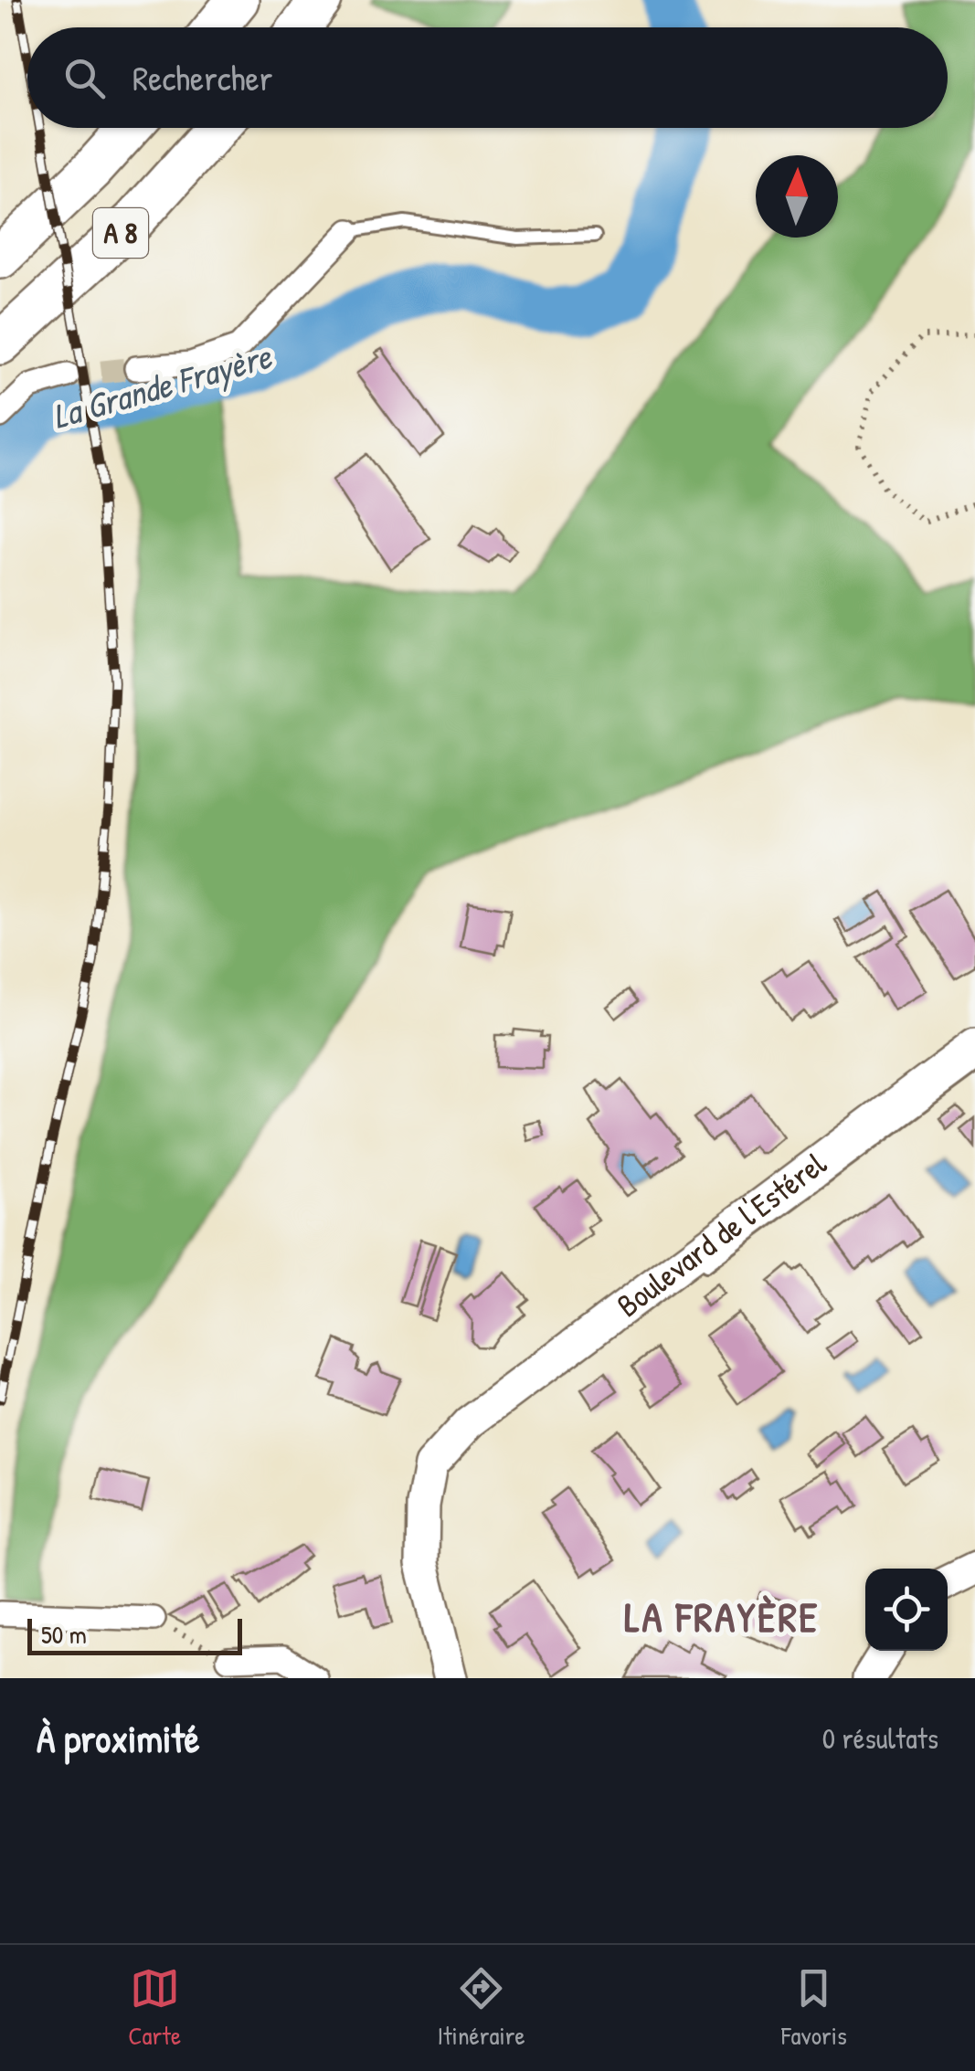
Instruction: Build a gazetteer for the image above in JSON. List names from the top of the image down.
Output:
{
  "streets": {
    "highway": ["A 8"],
    "street": ["Boulevard de l'Estérel"]
  },
  "districts": ["LA FRAYÈRE"],
  "water": ["La Grande Frayère"],
  "scale_bar": "50 m",
  "north": "top",
  "page": {
    "search": "Rechercher",
    "scale": "50 m",
    "heading": ["À proximité", "0 résultats"],
    "nav": ["Carte", "Itinéraire", "Favoris"]
  }
}
